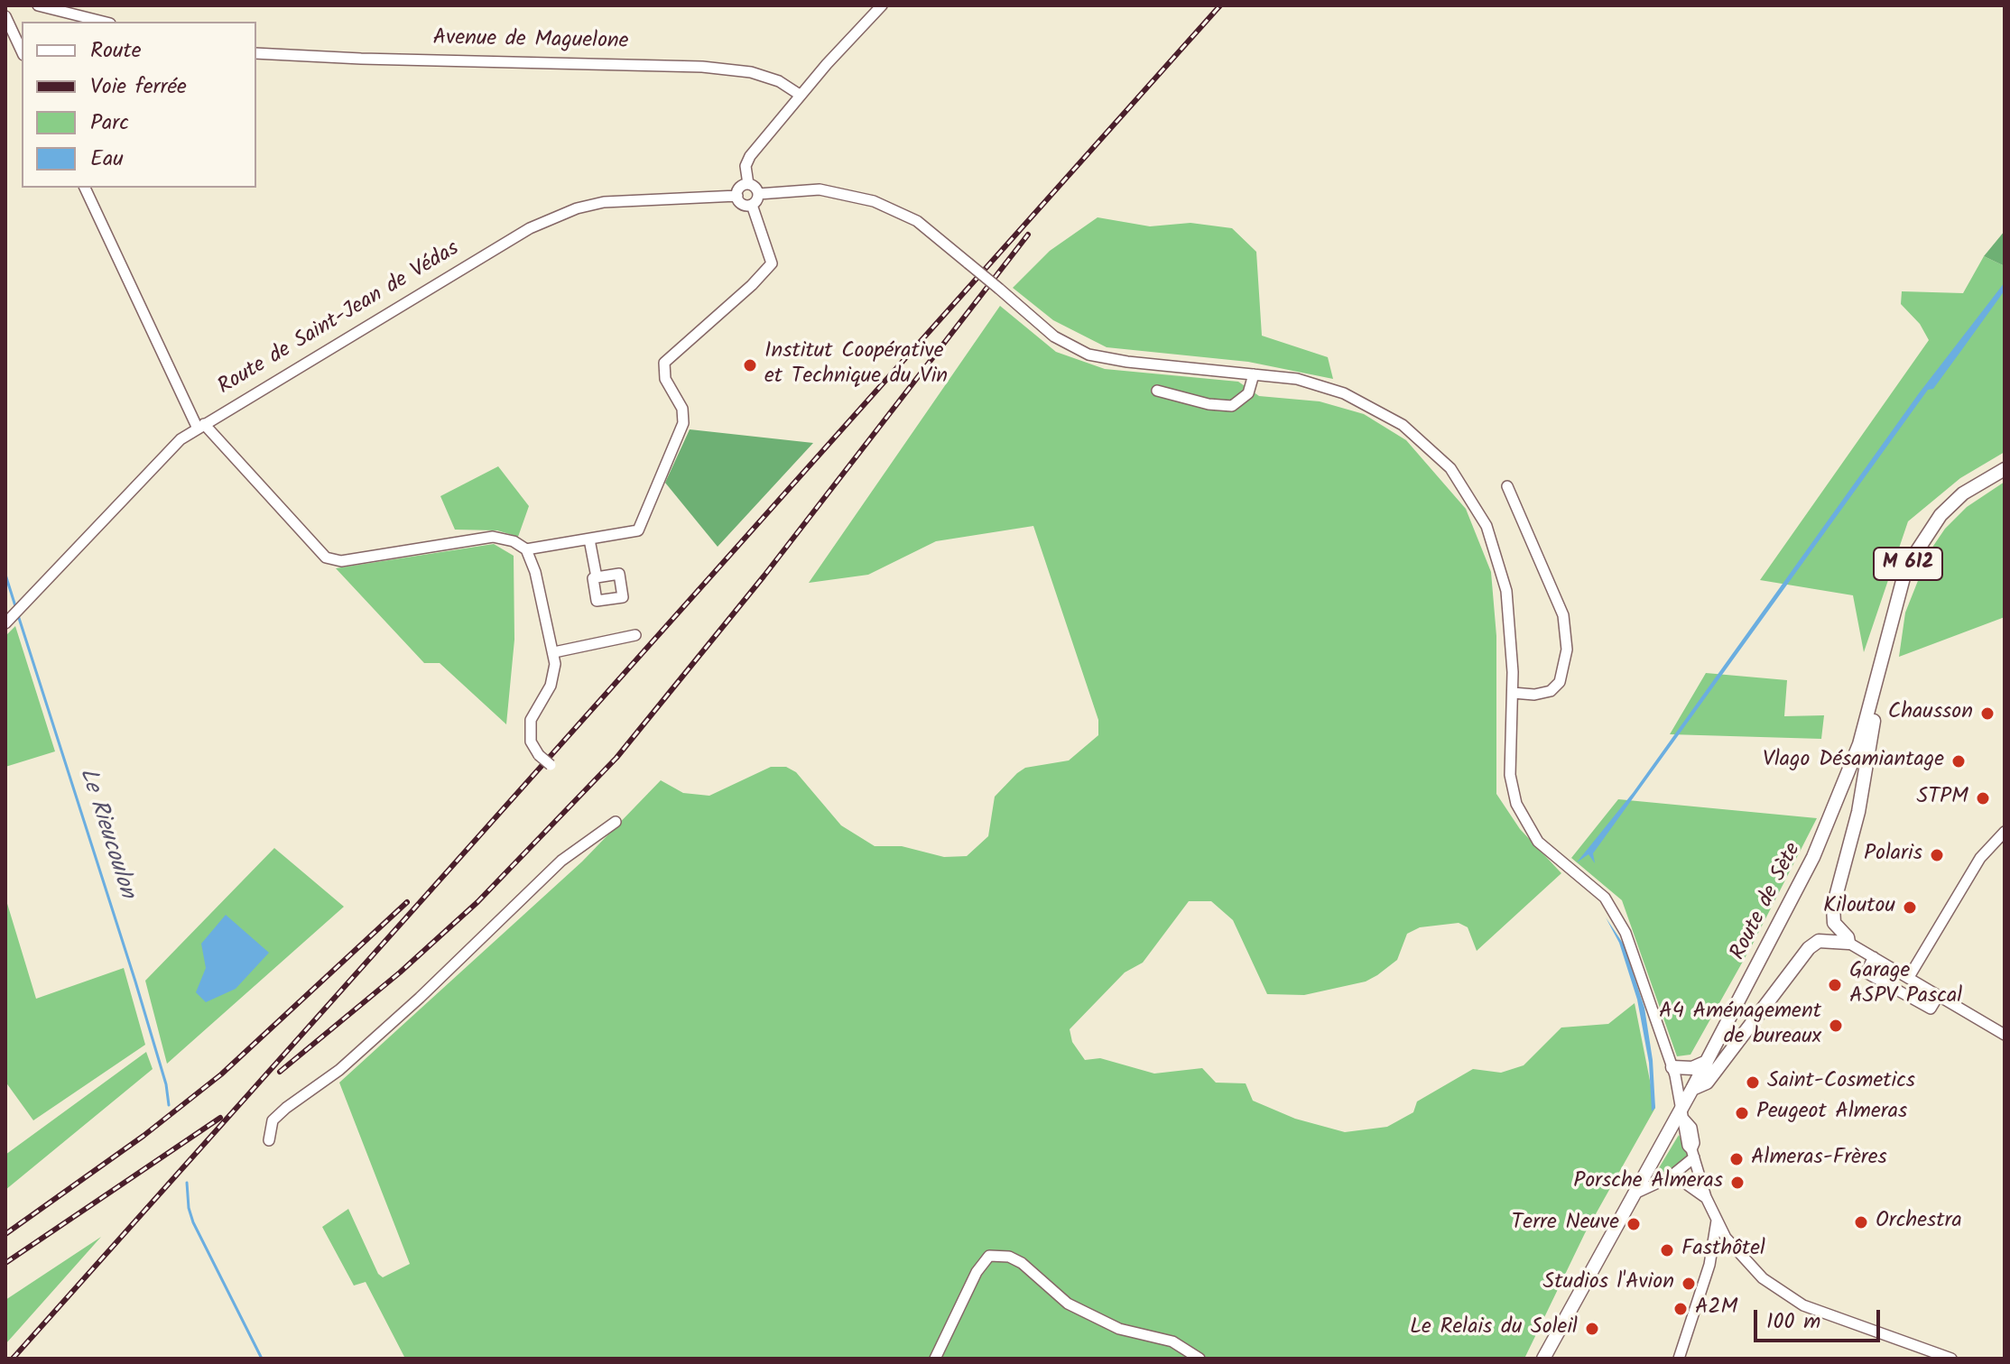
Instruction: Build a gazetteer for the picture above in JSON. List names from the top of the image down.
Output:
{
  "streets": {
    "main road": ["M 612", "Route de Sète"],
    "street": ["Avenue de Maguelone", "Route de Saint-Jean de Védas"]
  },
  "crossings": [
    ["M 612", "Route de Sète"]
  ],
  "water": ["Le Rieucoulon"],
  "places": [
    "Institut Coopérative et Technique du Vin",
    "Chausson",
    "Vlago Désamiantage",
    "STPM",
    "Polaris",
    "Kiloutou",
    "Garage ASPV Pascal",
    "A4 Aménagement de bureaux",
    "Saint-Cosmetics",
    "Peugeot Almeras",
    "Almeras-Frères",
    "Porsche Almeras",
    "Orchestra",
    "Terre Neuve",
    "Fasthôtel",
    "Studios l'Avion",
    "A2M",
    "Le Relais du Soleil"
  ],
  "legend": [
    "Route",
    "Voie ferrée",
    "Parc",
    "Eau"
  ],
  "scale_bar": "100 m"
}
